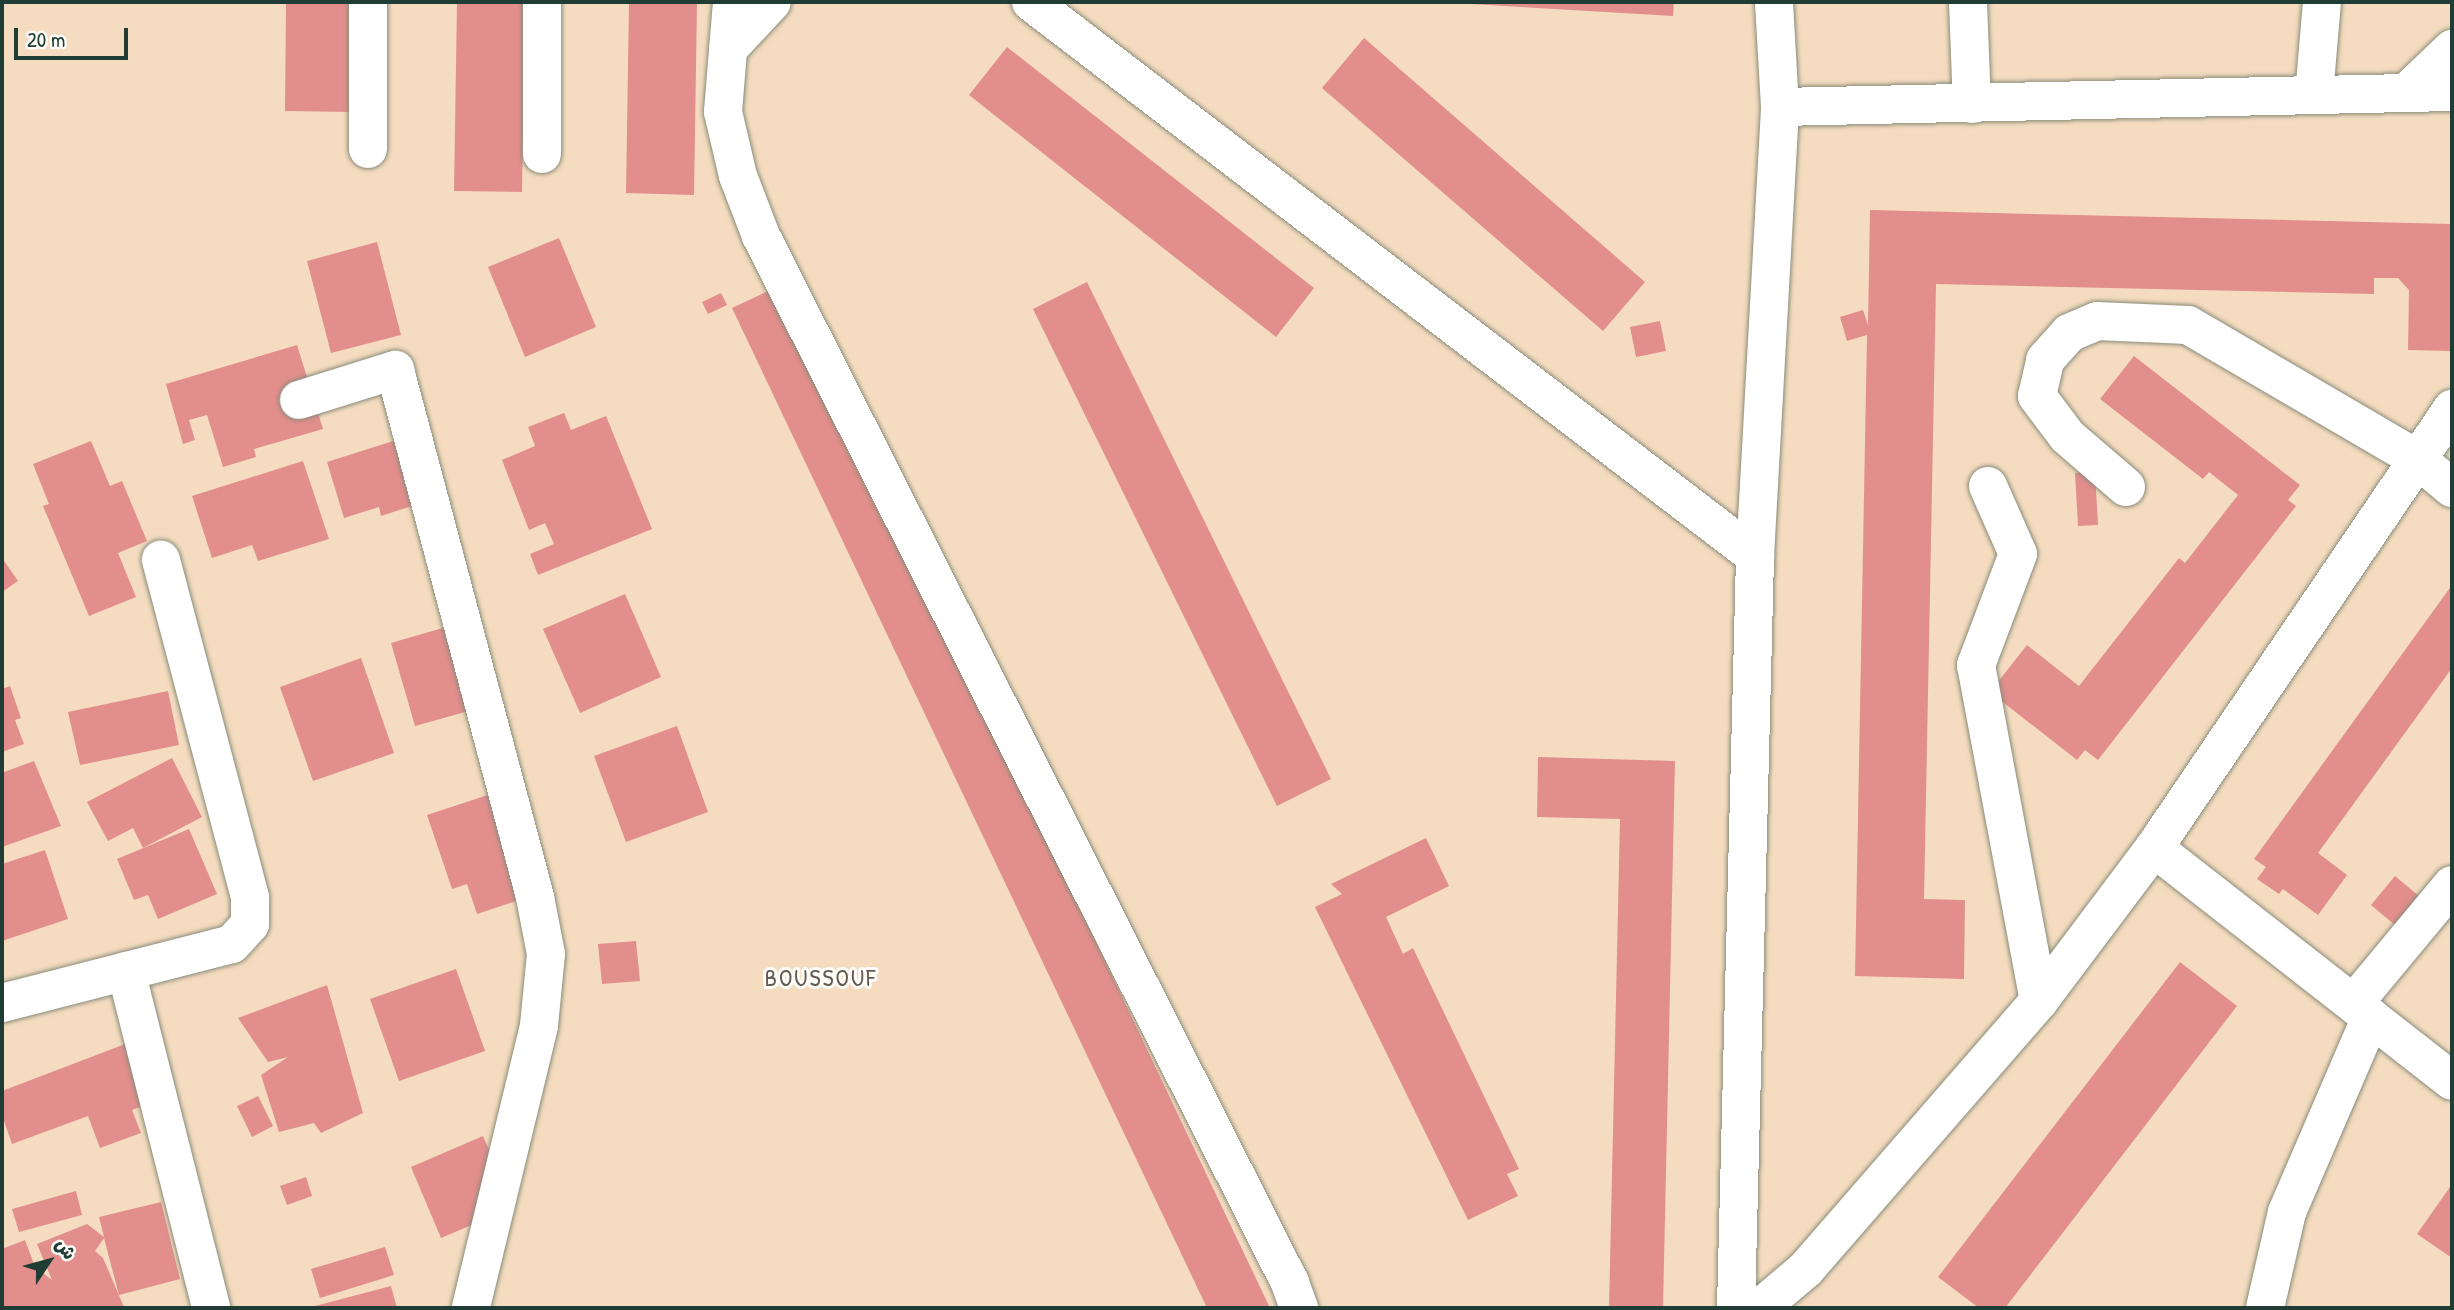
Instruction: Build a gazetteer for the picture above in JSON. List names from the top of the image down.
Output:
{
  "districts": ["BOUSSOUF"],
  "scale_bar": "20 m",
  "north": "top right"
}
